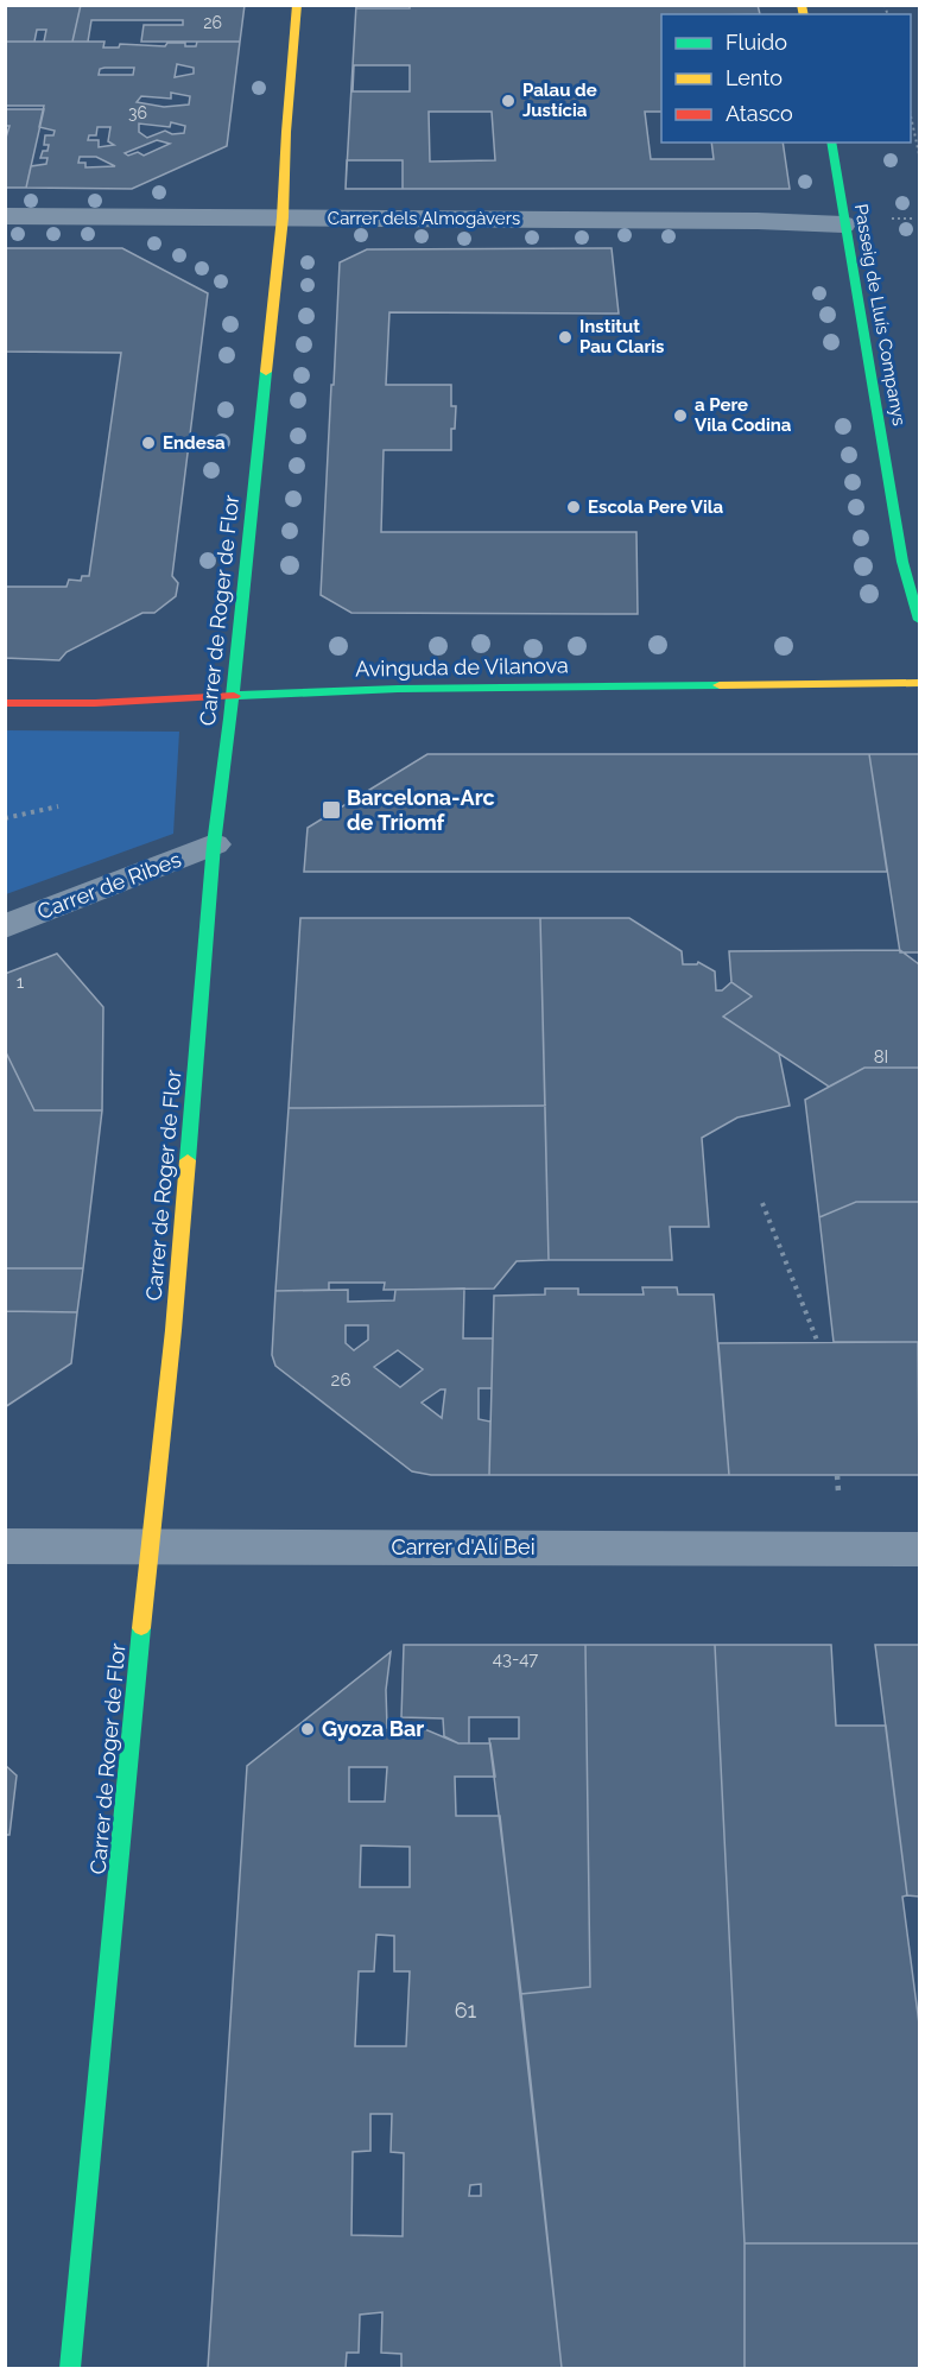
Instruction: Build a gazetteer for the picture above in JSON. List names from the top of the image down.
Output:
{
  "streets": {
    "street": [
      "Carrer dels Almogàvers",
      "Passeig de Lluís Companys",
      "Carrer de Roger de Flor",
      "Avinguda de Vilanova",
      "Carrer de Ribes",
      "Carrer d'Alí Bei"
    ]
  },
  "crossings": [
    ["Carrer dels Almogàvers", "Passeig de Lluís Companys"],
    ["Carrer dels Almogàvers", "Carrer de Roger de Flor"],
    ["Carrer de Roger de Flor", "Avinguda de Vilanova"],
    ["Carrer de Roger de Flor", "Carrer de Ribes"],
    ["Carrer de Roger de Flor", "Carrer d'Alí Bei"]
  ],
  "places": {
    "other": [
      "Palau de Justícia",
      "Institut Pau Claris",
      "a Pere Vila Codina",
      "Endesa",
      "Escola Pere Vila",
      "Gyoza Bar"
    ],
    "transit": ["Barcelona-Arc de Triomf"]
  },
  "house_numbers": [
    "26",
    "36",
    "1",
    "8I",
    "26",
    "43-47",
    "61"
  ],
  "legend": ["Fluido", "Lento", "Atasco"]
}
